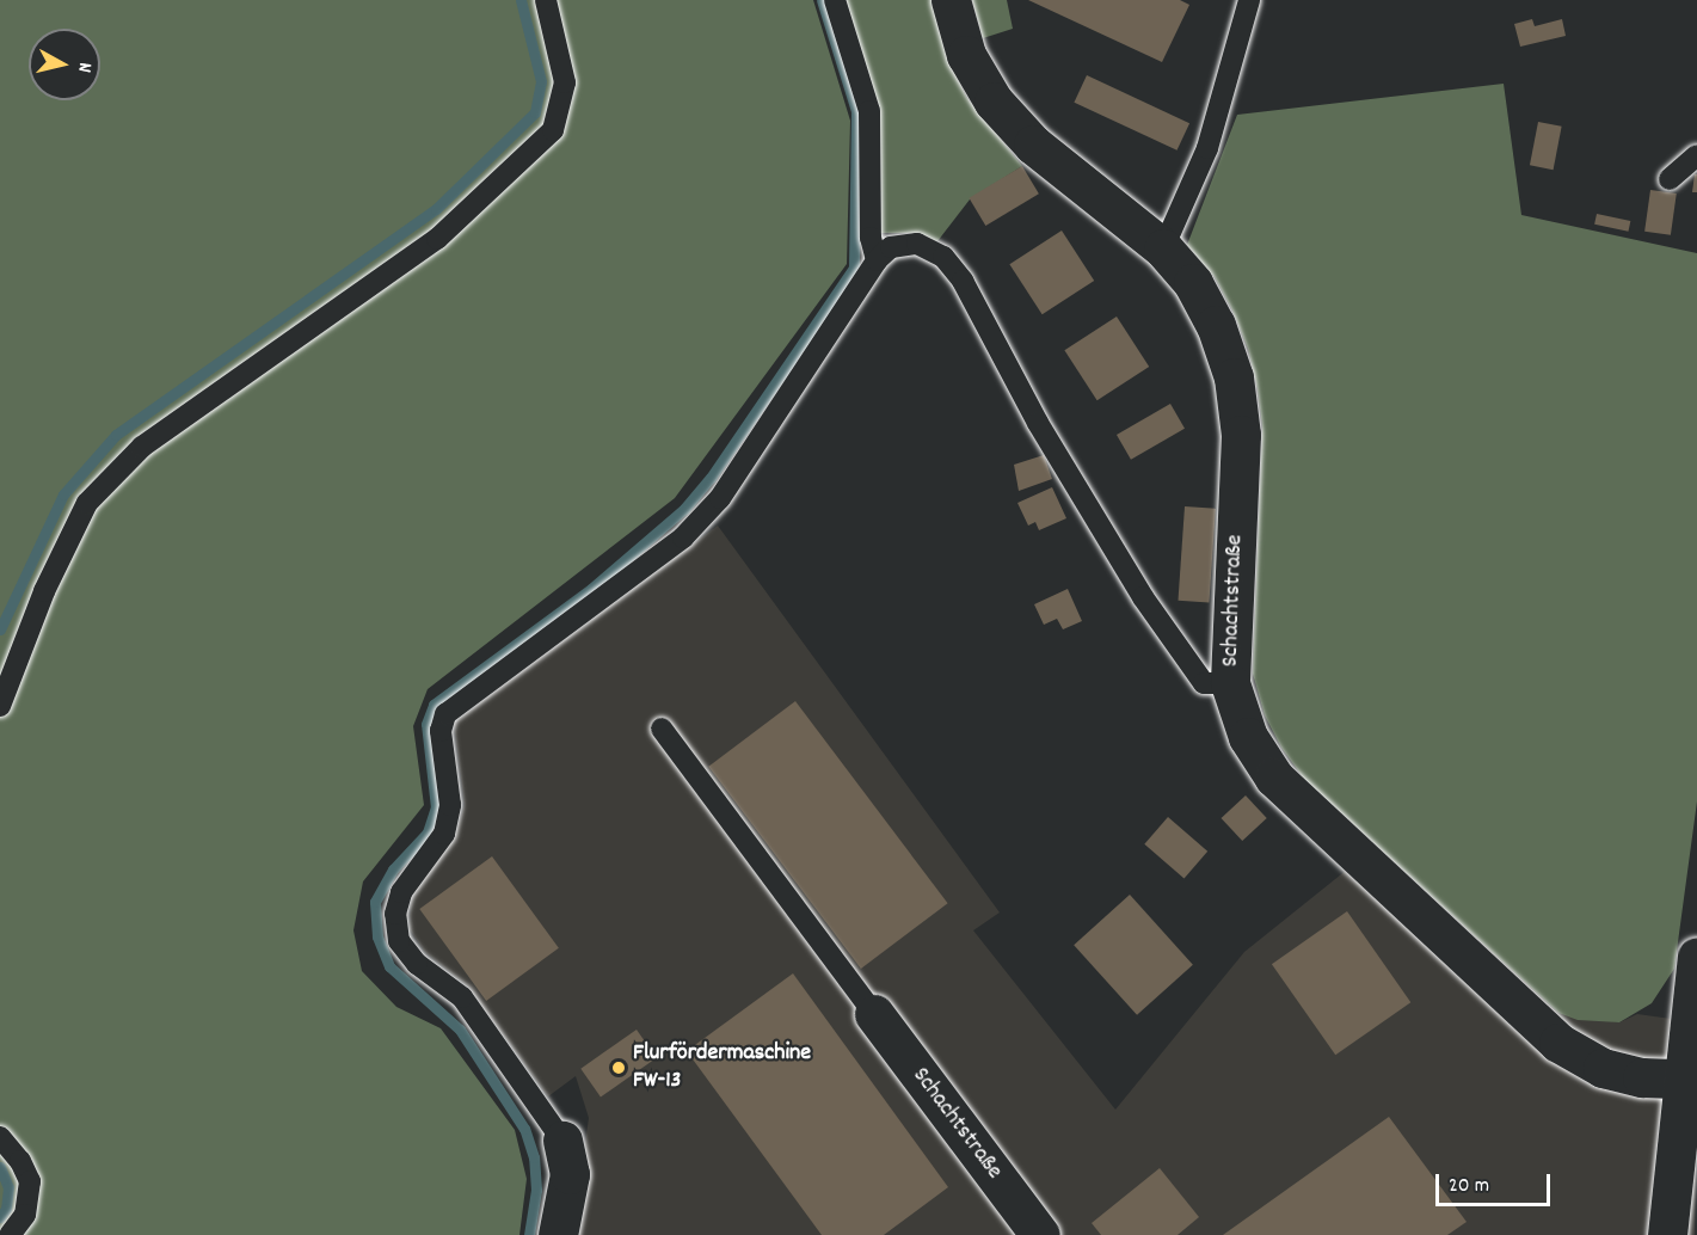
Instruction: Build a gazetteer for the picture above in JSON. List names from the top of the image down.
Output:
{
  "streets": {
    "street": ["Schachtstraße"]
  },
  "places": ["Flurfördermaschine FW-13"],
  "scale_bar": "20 m",
  "north": "right"
}
